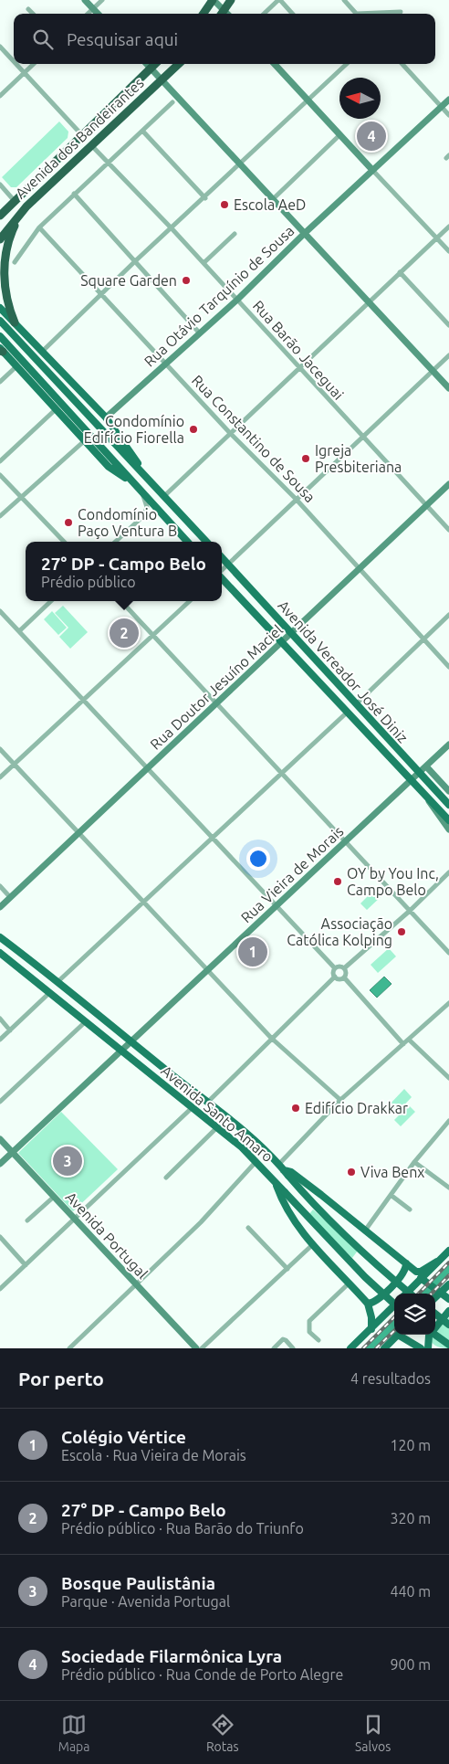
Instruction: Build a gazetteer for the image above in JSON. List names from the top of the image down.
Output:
{
  "streets": {
    "highway": ["Avenida dos Bandeirantes"],
    "main road": ["Avenida Vereador José Diniz", "Avenida Santo Amaro"],
    "street": [
      "Rua Otávio Tarquínio de Sousa",
      "Rua Barão Jaceguai",
      "Rua Constantino de Sousa",
      "Rua Doutor Jesuíno Maciel",
      "Rua Vieira de Morais",
      "Avenida Portugal"
    ]
  },
  "crossings": [
    ["Avenida dos Bandeirantes", "Rua Barão Jaceguai"],
    ["Rua Otávio Tarquínio de Sousa", "Rua Barão Jaceguai"],
    ["Rua Otávio Tarquínio de Sousa", "Rua Constantino de Sousa"],
    ["Rua Barão Jaceguai", "Rua Doutor Jesuíno Maciel"],
    ["Rua Constantino de Sousa", "Rua Doutor Jesuíno Maciel"],
    ["Avenida Vereador José Diniz", "Rua Doutor Jesuíno Maciel"],
    ["Avenida Vereador José Diniz", "Rua Vieira de Morais"],
    ["Rua Vieira de Morais", "Avenida Santo Amaro"],
    ["Rua Vieira de Morais", "Avenida Portugal"]
  ],
  "places": [
    "Escola AeD",
    "Square Garden",
    "Condomínio Edifício Fiorella",
    "Igreja Presbiteriana",
    "Condomínio Paço Ventura B",
    "OY by You Inc, Campo Belo",
    "Associação Católica Kolping",
    "Edifício Drakkar",
    "Viva Benx"
  ],
  "north": "left",
  "page": {
    "search": "Pesquisar aqui",
    "pins": [
      "4",
      "2",
      "1",
      "3"
    ],
    "popup": ["27° DP - Campo Belo", "Prédio público"],
    "heading": ["Por perto", "4 resultados"],
    "list": [
      {
        "mark": "1",
        "name": "Colégio Vértice",
        "note": "Escola · Rua Vieira de Morais",
        "value": "120 m"
      },
      {
        "mark": "2",
        "name": "27° DP - Campo Belo",
        "note": "Prédio público · Rua Barão do Triunfo",
        "value": "320 m"
      },
      {
        "mark": "3",
        "name": "Bosque Paulistânia",
        "note": "Parque · Avenida Portugal",
        "value": "440 m"
      },
      {
        "mark": "4",
        "name": "Sociedade Filarmônica Lyra",
        "note": "Prédio público · Rua Conde de Porto Alegre",
        "value": "900 m"
      }
    ],
    "nav": ["Mapa", "Rotas", "Salvos"]
  }
}
